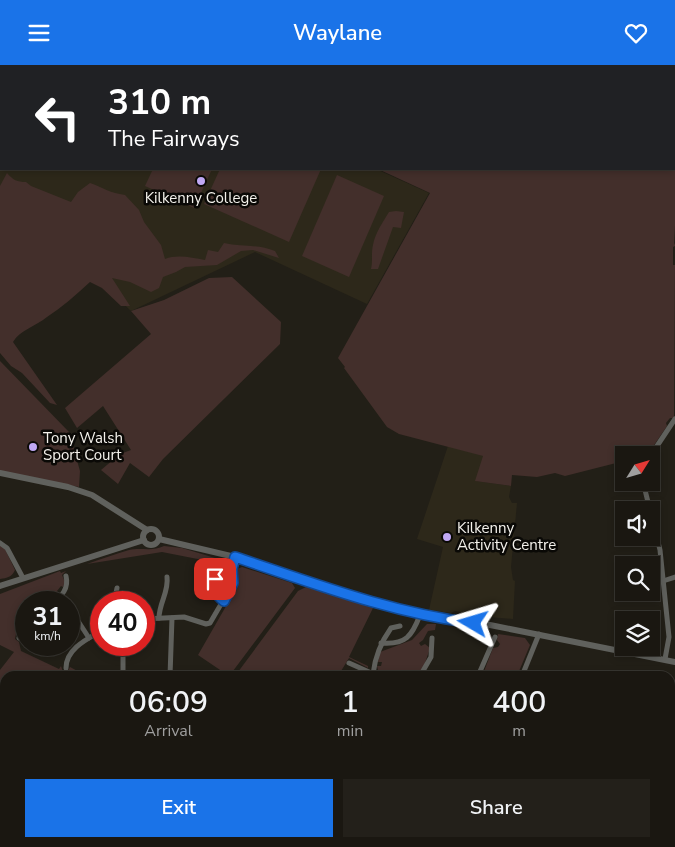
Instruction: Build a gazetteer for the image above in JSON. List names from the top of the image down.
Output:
{
  "places": ["Kilkenny College", "Tony Walsh Sport Court", "Kilkenny Activity Centre"],
  "north": "top right",
  "page": {
    "header": "Waylane",
    "turn": ["310 m", "The Fairways"],
    "speed": "31 km/h",
    "limit": "40",
    "eta": [
      "06:09",
      "Arrival",
      "1",
      "min",
      "400",
      "m"
    ],
    "buttons": ["Exit", "Share"]
  }
}
